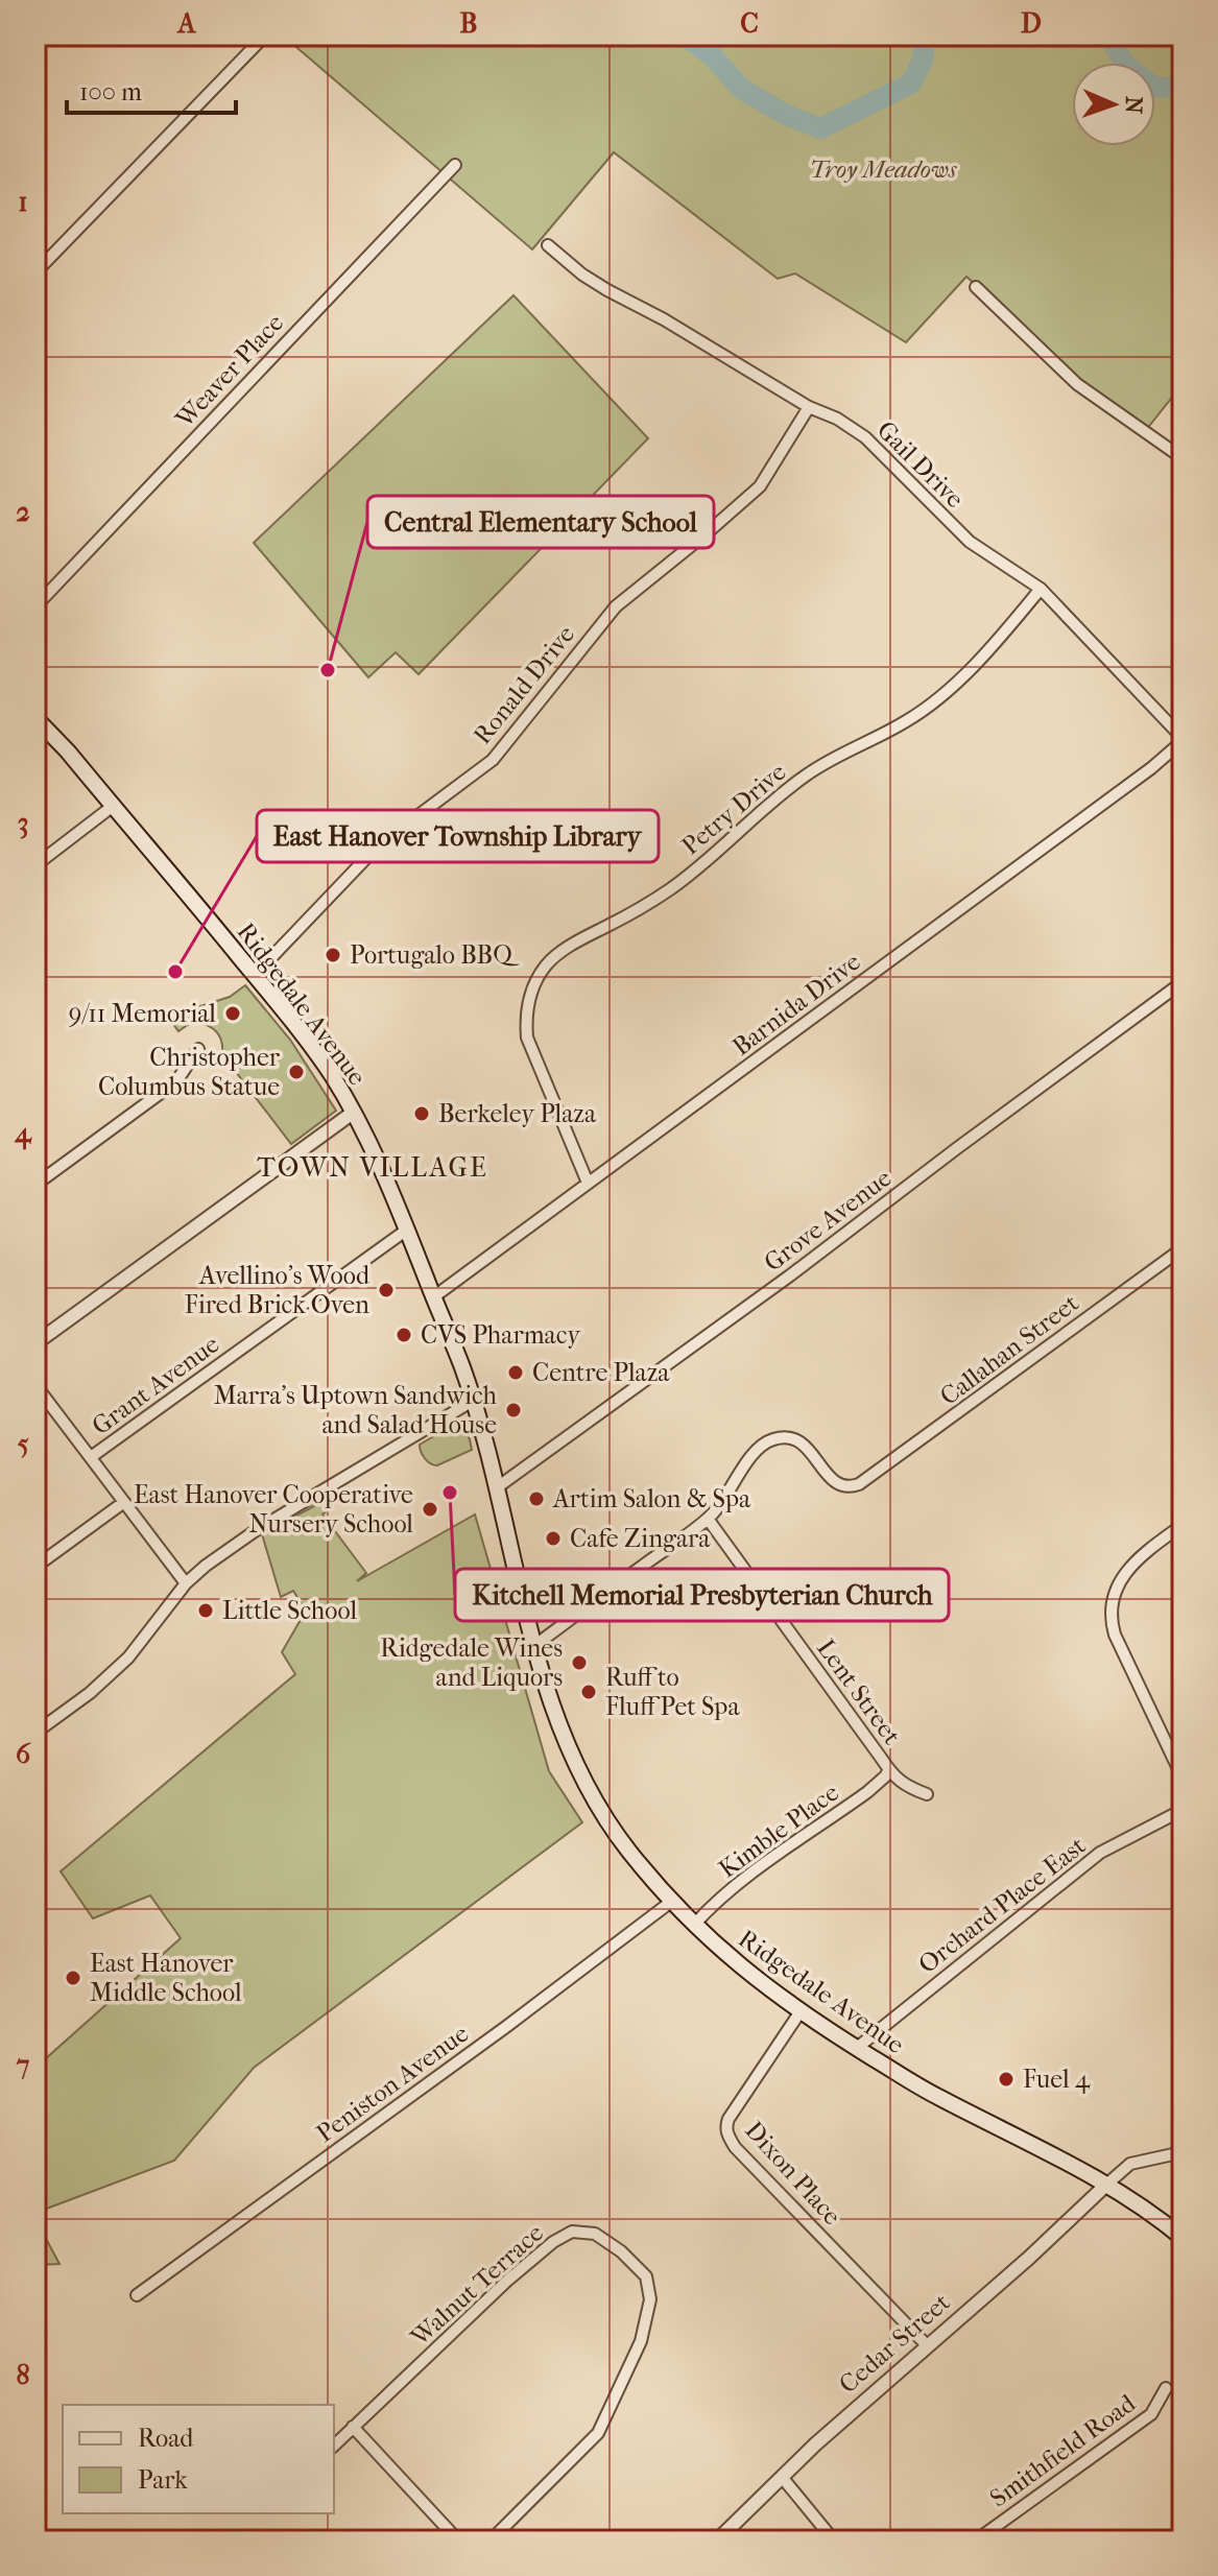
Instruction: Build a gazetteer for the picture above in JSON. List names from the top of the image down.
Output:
{
  "streets": {
    "main road": ["Ridgedale Avenue"],
    "street": [
      "Weaver Place",
      "Gail Drive",
      "Ronald Drive",
      "Petry Drive",
      "Barnida Drive",
      "Grove Avenue",
      "Callahan Street",
      "Grant Avenue",
      "Lent Street",
      "Kimble Place",
      "Orchard Place East",
      "Peniston Avenue",
      "Dixon Place",
      "Walnut Terrace",
      "Cedar Street",
      "Smithfield Road"
    ]
  },
  "crossings": [
    ["Gail Drive", "Ronald Drive"],
    ["Gail Drive", "Petry Drive"],
    ["Gail Drive", "Barnida Drive"],
    ["Ronald Drive", "Ridgedale Avenue"],
    ["Petry Drive", "Barnida Drive"],
    ["Ridgedale Avenue", "Barnida Drive"],
    ["Ridgedale Avenue", "Grove Avenue"],
    ["Ridgedale Avenue", "Grant Avenue"],
    ["Ridgedale Avenue", "Kimble Place"],
    ["Ridgedale Avenue", "Orchard Place East"],
    ["Ridgedale Avenue", "Peniston Avenue"],
    ["Ridgedale Avenue", "Dixon Place"],
    ["Ridgedale Avenue", "Cedar Street"],
    ["Callahan Street", "Lent Street"],
    ["Lent Street", "Kimble Place"],
    ["Dixon Place", "Cedar Street"]
  ],
  "districts": ["TOWN VILLAGE"],
  "parks": ["Troy Meadows"],
  "places": [
    "Central Elementary School",
    "Portugalo BBQ",
    "East Hanover Township Library",
    "9/11 Memorial",
    "Christopher Columbus Statue",
    "Berkeley Plaza",
    "Avellino's Wood Fired Brick Oven",
    "CVS Pharmacy",
    "Centre Plaza",
    "Marra's Uptown Sandwich and Salad House",
    "Kitchell Memorial Presbyterian Church",
    "Artim Salon & Spa",
    "East Hanover Cooperative Nursery School",
    "Cafe Zingara",
    "Little School",
    "Ridgedale Wines and Liquors",
    "Ruff to Fluff Pet Spa",
    "East Hanover Middle School",
    "Fuel 4"
  ],
  "legend": ["Road", "Park"],
  "scale_bar": "100 m",
  "north": "right",
  "grid": {
    "columns": [
      "A",
      "B",
      "C",
      "D"
    ],
    "rows": [
      "1",
      "2",
      "3",
      "4",
      "5",
      "6",
      "7",
      "8"
    ]
  }
}
